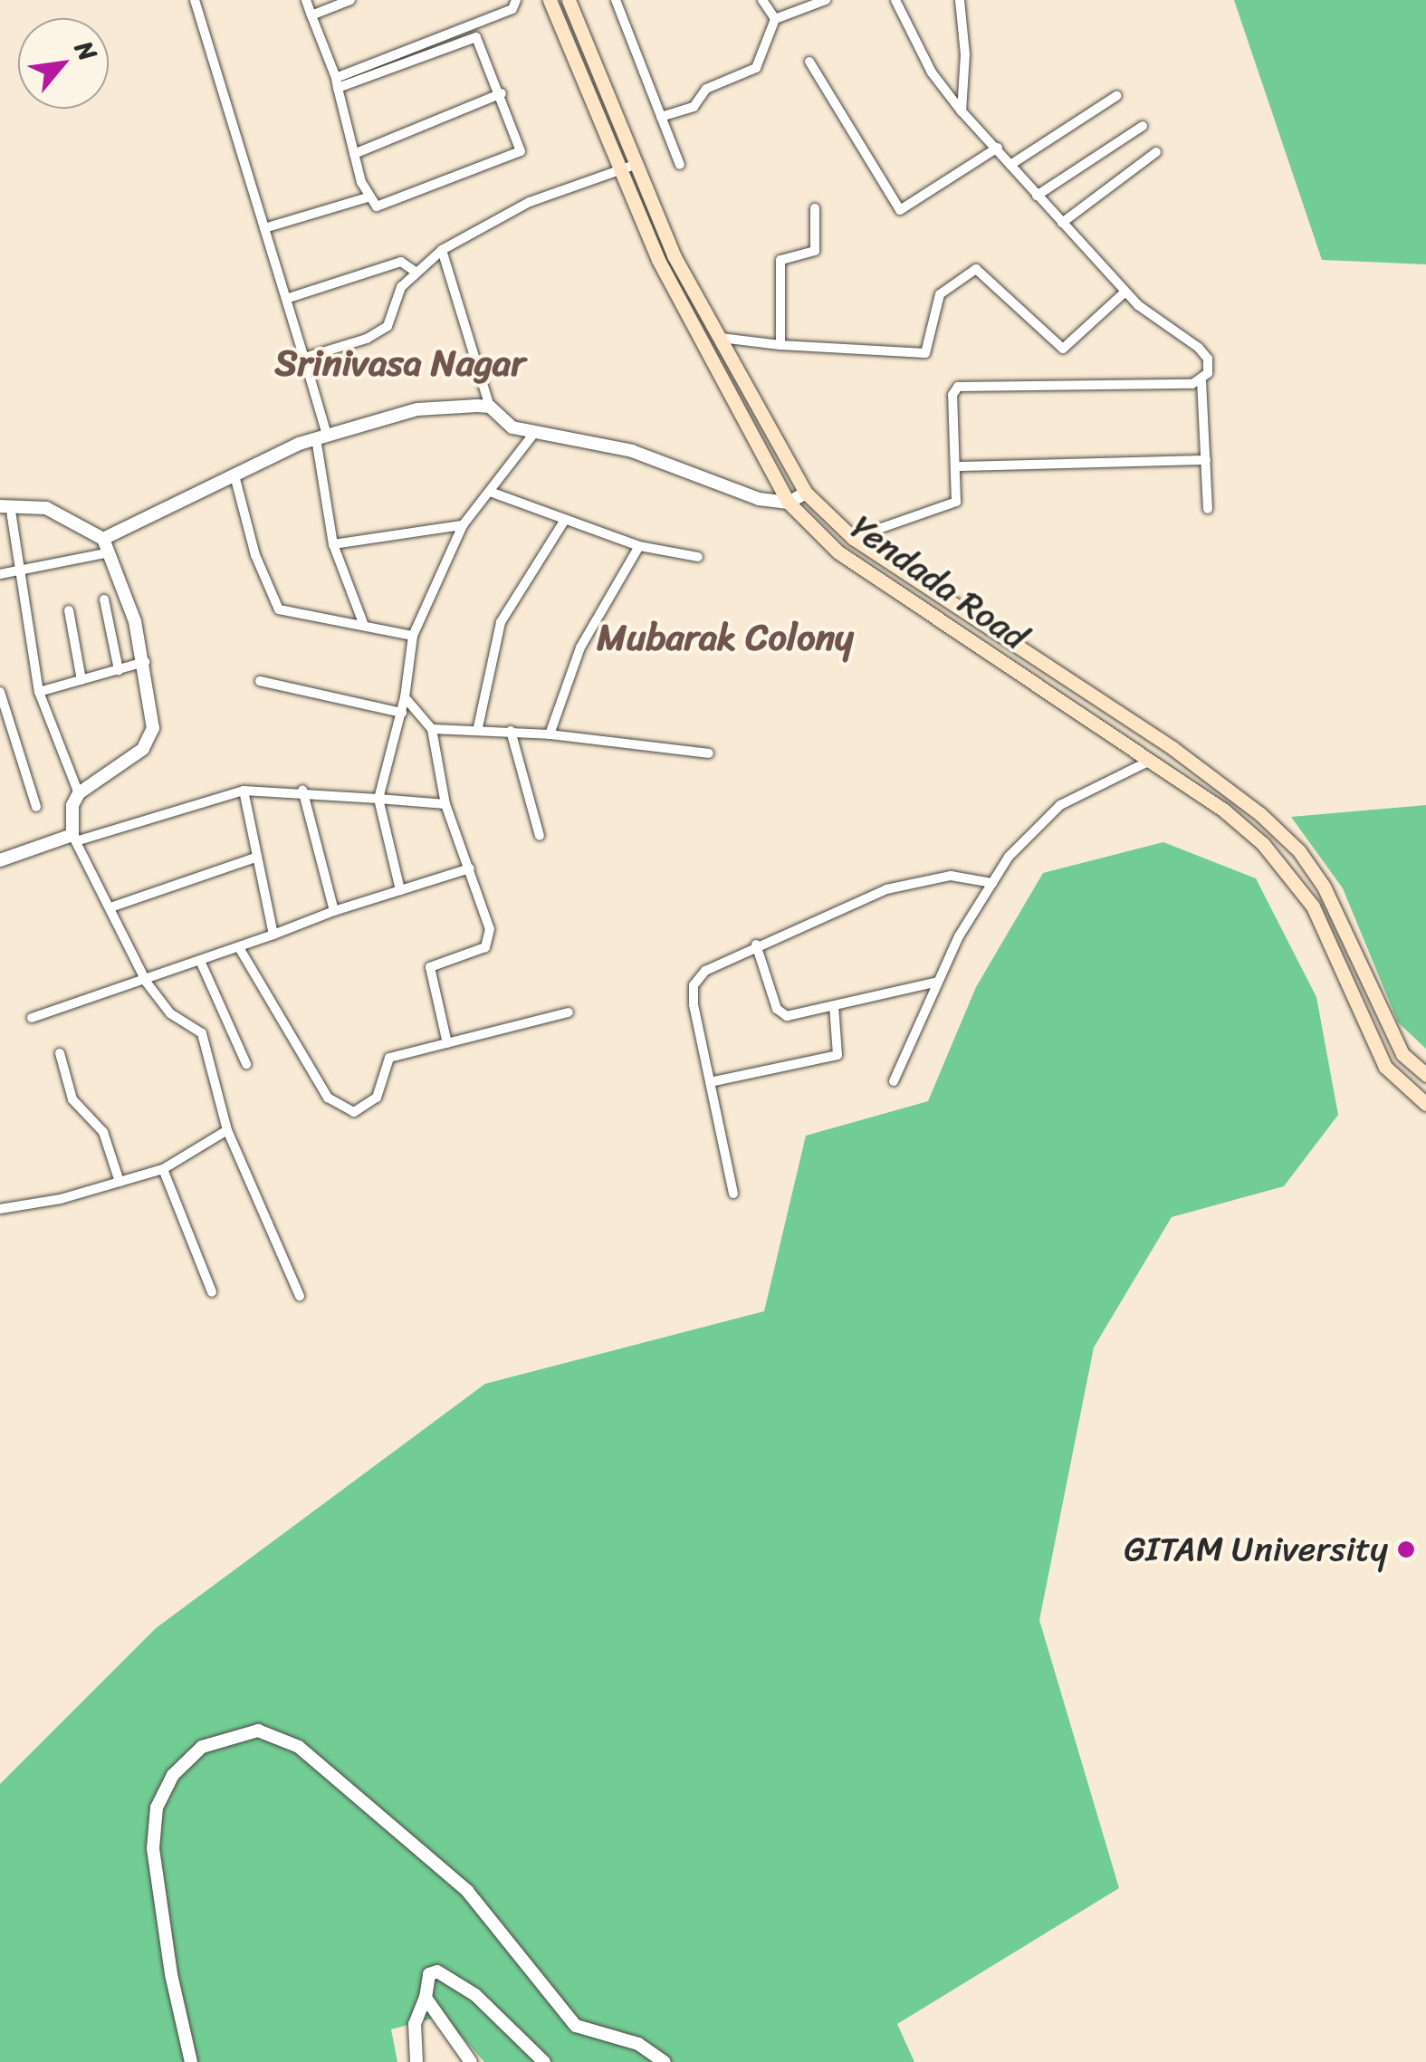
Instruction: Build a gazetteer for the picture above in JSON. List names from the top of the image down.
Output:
{
  "streets": {
    "main road": ["Yendada Road"]
  },
  "districts": ["Srinivasa Nagar", "Mubarak Colony"],
  "places": ["GITAM University"],
  "north": "top right"
}
